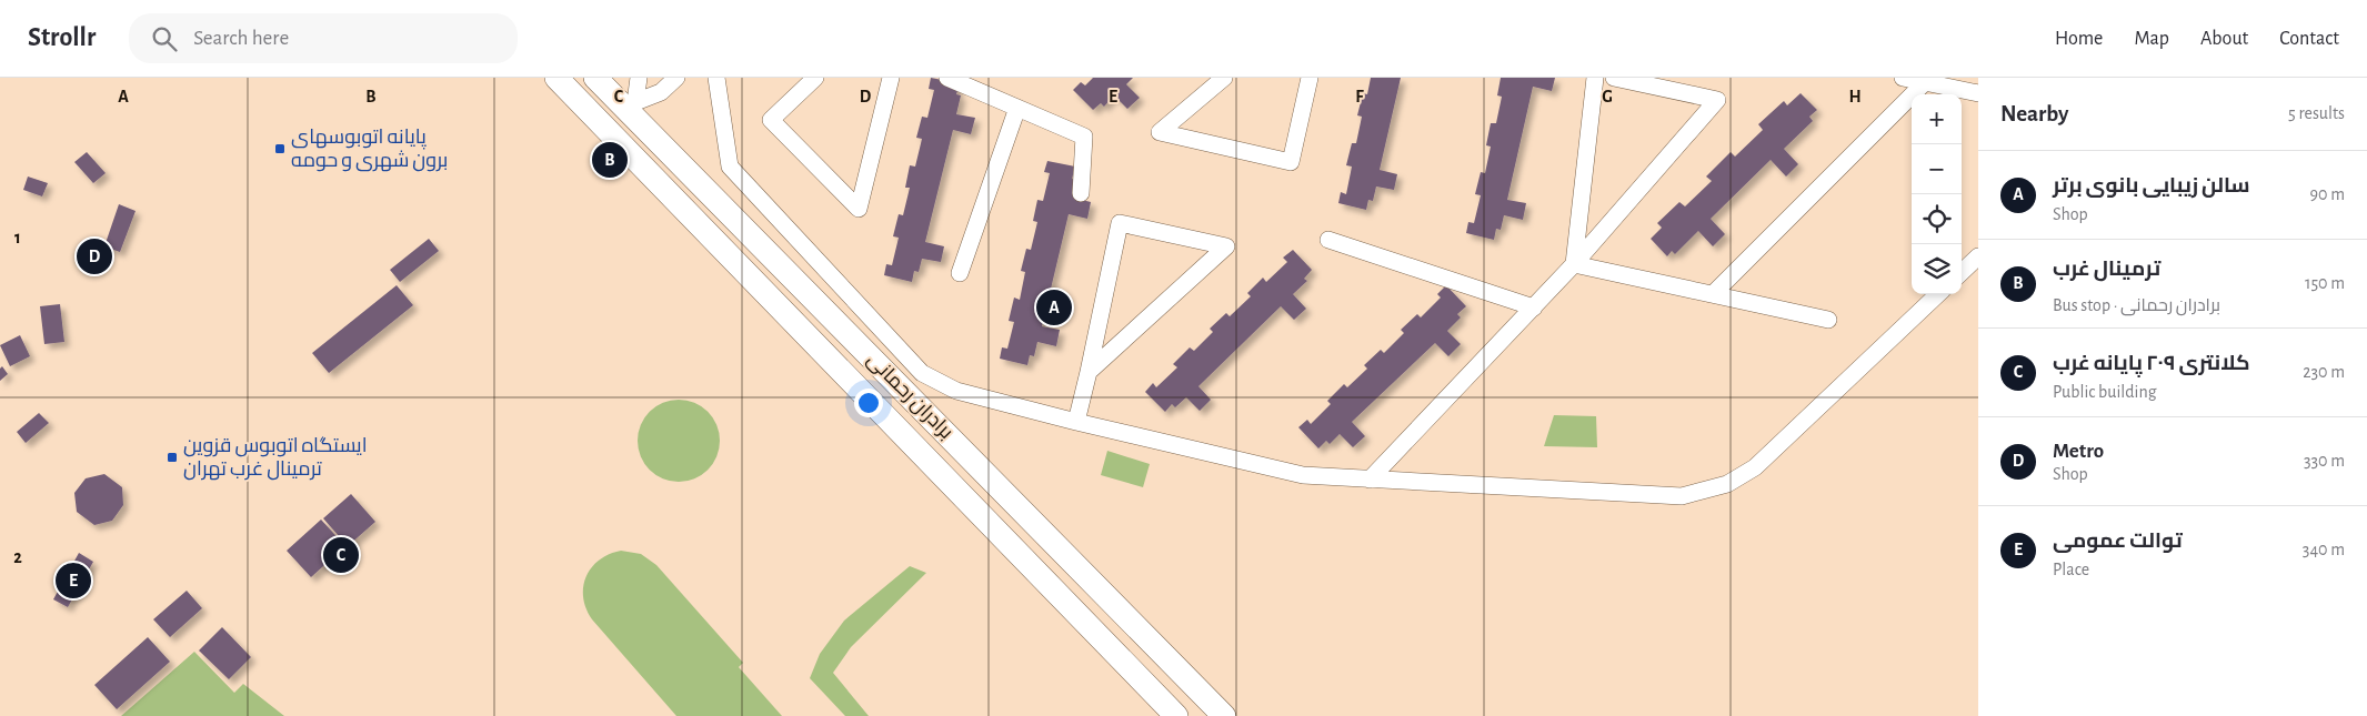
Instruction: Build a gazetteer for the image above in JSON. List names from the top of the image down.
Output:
{
  "streets": {
    "main road": ["برادران رحمانی"]
  },
  "places": {
    "transit": ["پایانه اتوبوسهای برون شهری و حومه", "ایستگاه اتوبوس قزوین ترمینال غرب تهران"]
  },
  "page": {
    "header": "Strollr",
    "search": "Search here",
    "nav": [
      "Home",
      "Map",
      "About",
      "Contact"
    ],
    "heading": ["Nearby", "5 results"],
    "map_buttons": ["+", "−"],
    "pins": [
      "B",
      "D",
      "A",
      "C",
      "E"
    ],
    "list": [
      {
        "mark": "A",
        "name": "سالن زیبایی بانوی برتر",
        "note": "Shop",
        "value": "90 m"
      },
      {
        "mark": "B",
        "name": "ترمینال غرب",
        "note": "Bus stop · برادران رحمانی",
        "value": "150 m"
      },
      {
        "mark": "C",
        "name": "کلانتری ۲۰۹ پایانه غرب",
        "note": "Public building",
        "value": "230 m"
      },
      {
        "mark": "D",
        "name": "Metro",
        "note": "Shop",
        "value": "330 m"
      },
      {
        "mark": "E",
        "name": "توالت عمومی",
        "note": "Place",
        "value": "340 m"
      }
    ]
  },
  "grid": {
    "columns": [
      "A",
      "B",
      "C",
      "D",
      "E",
      "F",
      "G",
      "H"
    ],
    "rows": ["1", "2"]
  }
}
